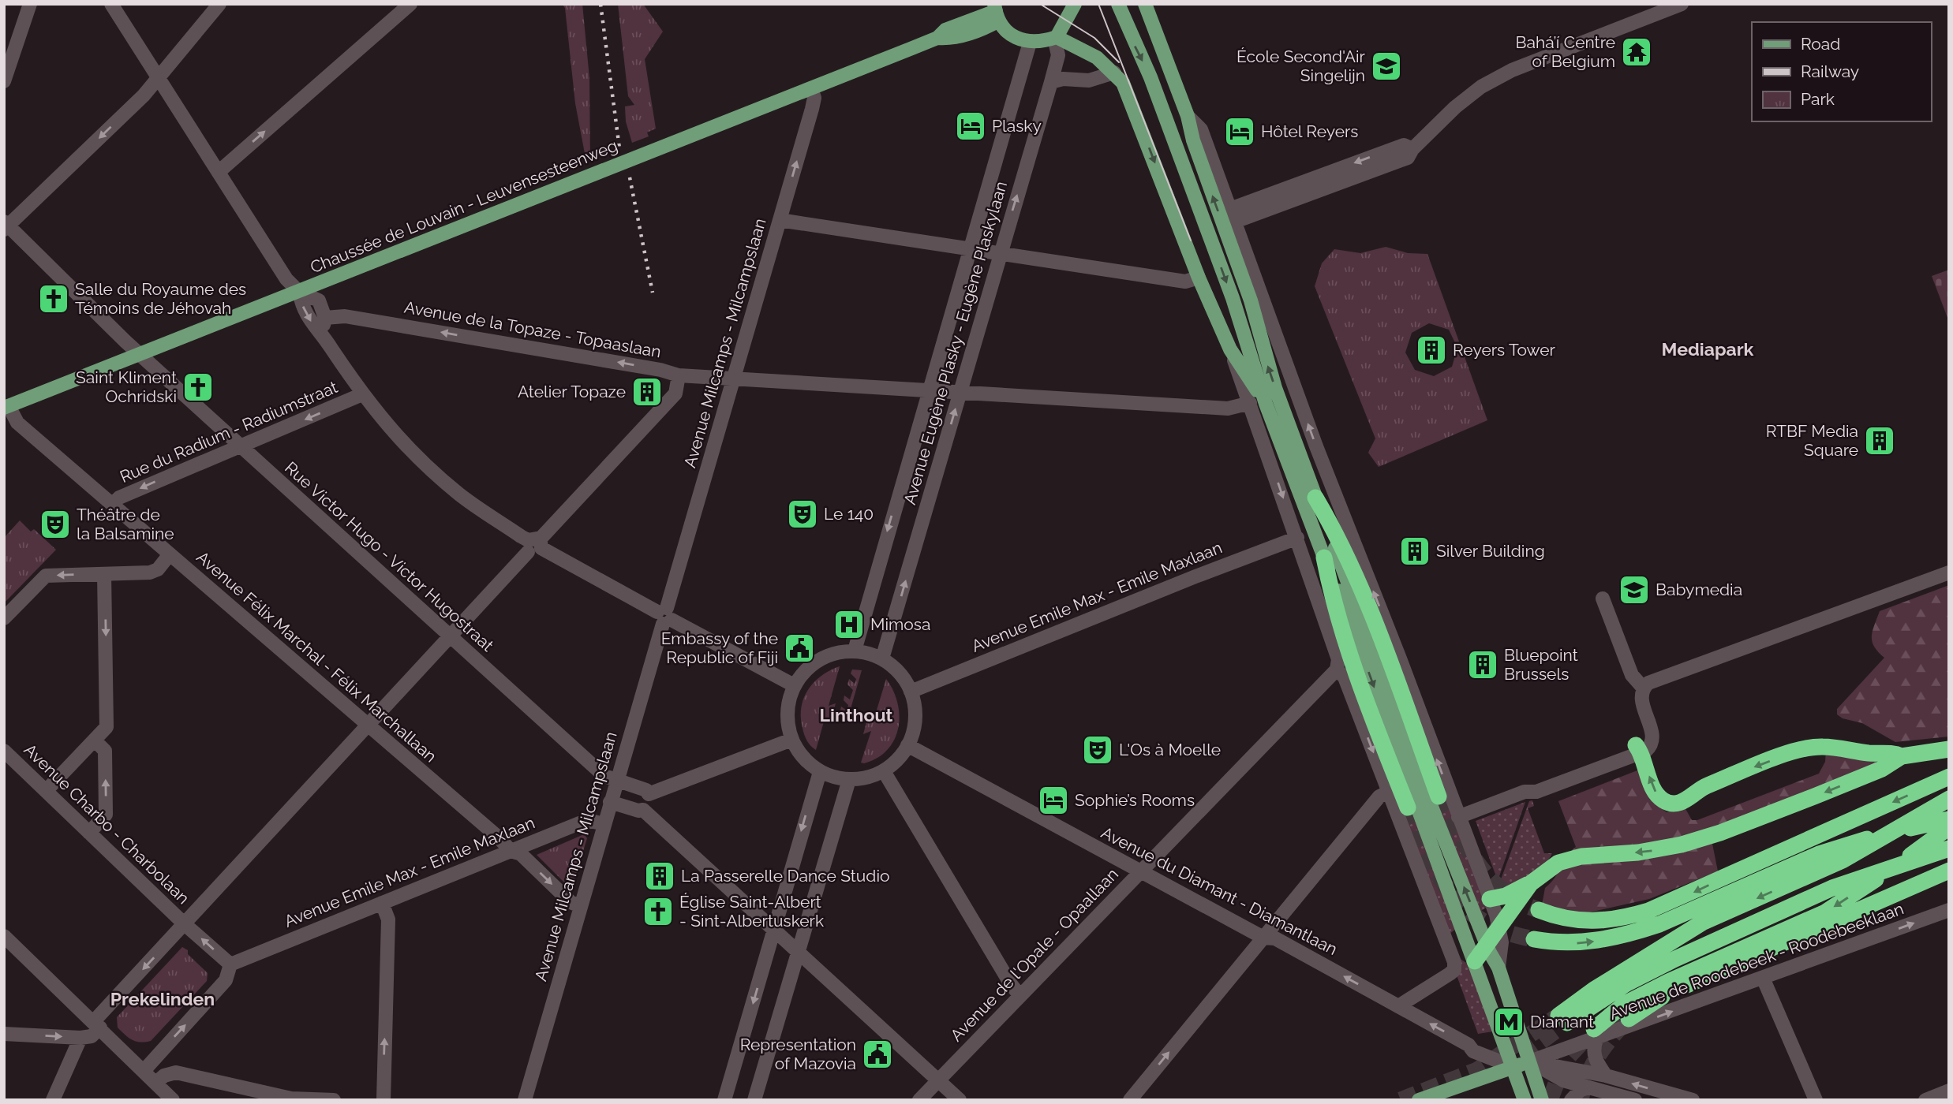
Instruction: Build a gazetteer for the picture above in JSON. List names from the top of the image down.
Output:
{
  "streets": {
    "main road": ["Chaussée de Louvain - Leuvensesteenweg", "Avenue de Roodebeek - Roodebeeklaan"],
    "street": [
      "Avenue de la Topaze - Topaaslaan",
      "Avenue Milcamps - Milcampslaan",
      "Avenue Eugène Plasky - Eugène Plaskylaan",
      "Rue du Radium - Radiumstraat",
      "Rue Victor Hugo - Victor Hugostraat",
      "Avenue Emile Max - Emile Maxlaan",
      "Avenue Félix Marchal - Félix Marchallaan",
      "Avenue Charbo - Charbolaan",
      "Avenue du Diamant - Diamantlaan",
      "Avenue de l'Opale - Opaallaan"
    ]
  },
  "crossings": [
    ["Chaussée de Louvain - Leuvensesteenweg", "Avenue Milcamps - Milcampslaan"],
    ["Chaussée de Louvain - Leuvensesteenweg", "Rue Victor Hugo - Victor Hugostraat"],
    ["Chaussée de Louvain - Leuvensesteenweg", "Avenue Félix Marchal - Félix Marchallaan"],
    ["Avenue de la Topaze - Topaaslaan", "Avenue Milcamps - Milcampslaan"],
    ["Avenue de la Topaze - Topaaslaan", "Avenue Eugène Plasky - Eugène Plaskylaan"],
    ["Avenue Milcamps - Milcampslaan", "Rue Victor Hugo - Victor Hugostraat"],
    ["Avenue Milcamps - Milcampslaan", "Avenue Emile Max - Emile Maxlaan"],
    ["Avenue Milcamps - Milcampslaan", "Avenue Félix Marchal - Félix Marchallaan"],
    ["Avenue Eugène Plasky - Eugène Plaskylaan", "Avenue Emile Max - Emile Maxlaan"],
    ["Avenue Eugène Plasky - Eugène Plaskylaan", "Avenue du Diamant - Diamantlaan"],
    ["Rue du Radium - Radiumstraat", "Rue Victor Hugo - Victor Hugostraat"],
    ["Rue du Radium - Radiumstraat", "Avenue Félix Marchal - Félix Marchallaan"],
    ["Avenue Emile Max - Emile Maxlaan", "Avenue Félix Marchal - Félix Marchallaan"],
    ["Avenue Emile Max - Emile Maxlaan", "Avenue Charbo - Charbolaan"],
    ["Avenue Emile Max - Emile Maxlaan", "Avenue du Diamant - Diamantlaan"],
    ["Avenue du Diamant - Diamantlaan", "Avenue de l'Opale - Opaallaan"],
    ["Avenue du Diamant - Diamantlaan", "Avenue de Roodebeek - Roodebeeklaan"]
  ],
  "one_way": [
    "Avenue de la Topaze - Topaaslaan",
    "Rue du Radium - Radiumstraat",
    "Avenue du Diamant - Diamantlaan",
    "Avenue de Roodebeek - Roodebeeklaan"
  ],
  "districts": ["Mediapark", "Linthout", "Prekelinden"],
  "places": {
    "temple": ["Bahá’í Centre of Belgium"],
    "school or university": ["École Second'Air Singelijn", "Babymedia"],
    "hotel": ["Plasky", "Hôtel Reyers", "Sophie’s Rooms"],
    "church": ["Salle du Royaume des Témoins de Jéhovah", "Saint Kliment Ochridski", "Église Saint-Albert - Sint-Albertuskerk"],
    "building": [
      "Reyers Tower",
      "Atelier Topaze",
      "RTBF Media Square",
      "Silver Building",
      "Bluepoint Brussels",
      "La Passerelle Dance Studio"
    ],
    "theatre": ["Le 140", "Théâtre de la Balsamine", "L'Os à Moelle"],
    "hospital": ["Mimosa"],
    "public building": ["Embassy of the Republic of Fiji", "Representation of Mazovia"],
    "metro station": ["Diamant"]
  },
  "legend": ["Road", "Railway", "Park"]
}
